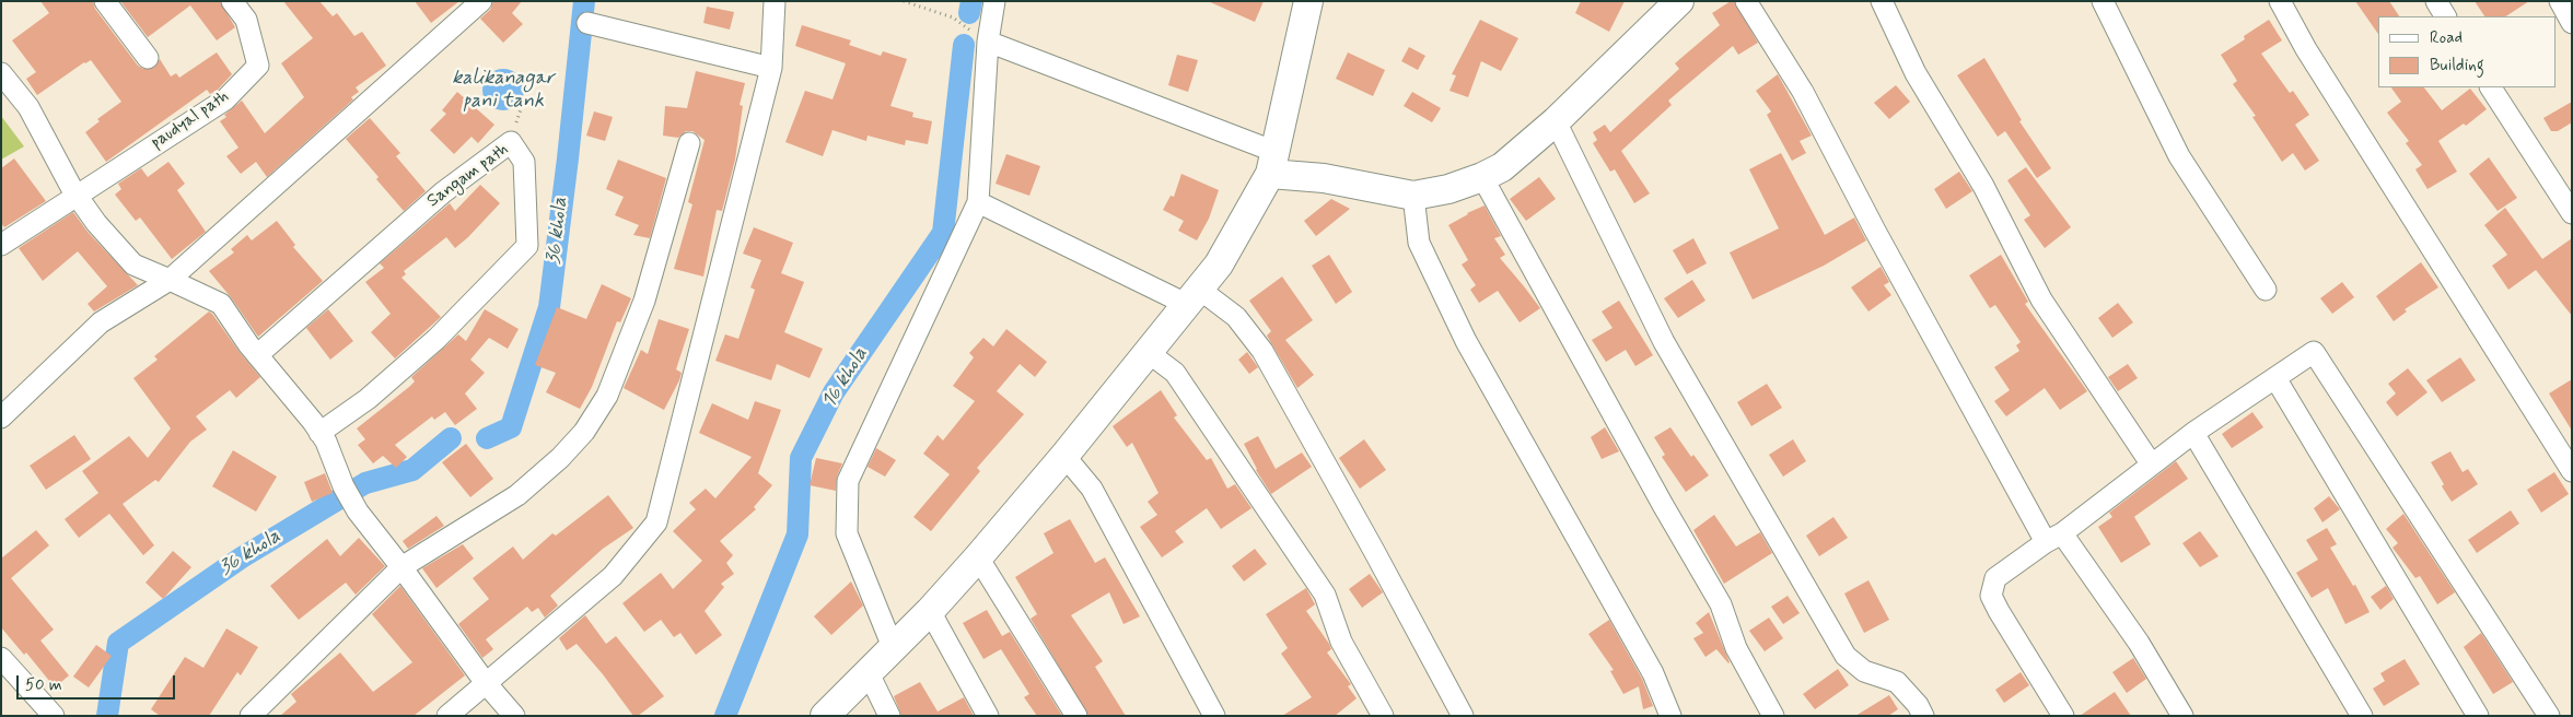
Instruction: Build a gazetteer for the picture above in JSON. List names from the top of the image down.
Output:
{
  "streets": {
    "street": ["paudyal path", "Sangam path"]
  },
  "water": ["kalikanagar pani tank", "36 khola", "16 khola"],
  "legend": ["Road", "Building"],
  "scale_bar": "50 m"
}
